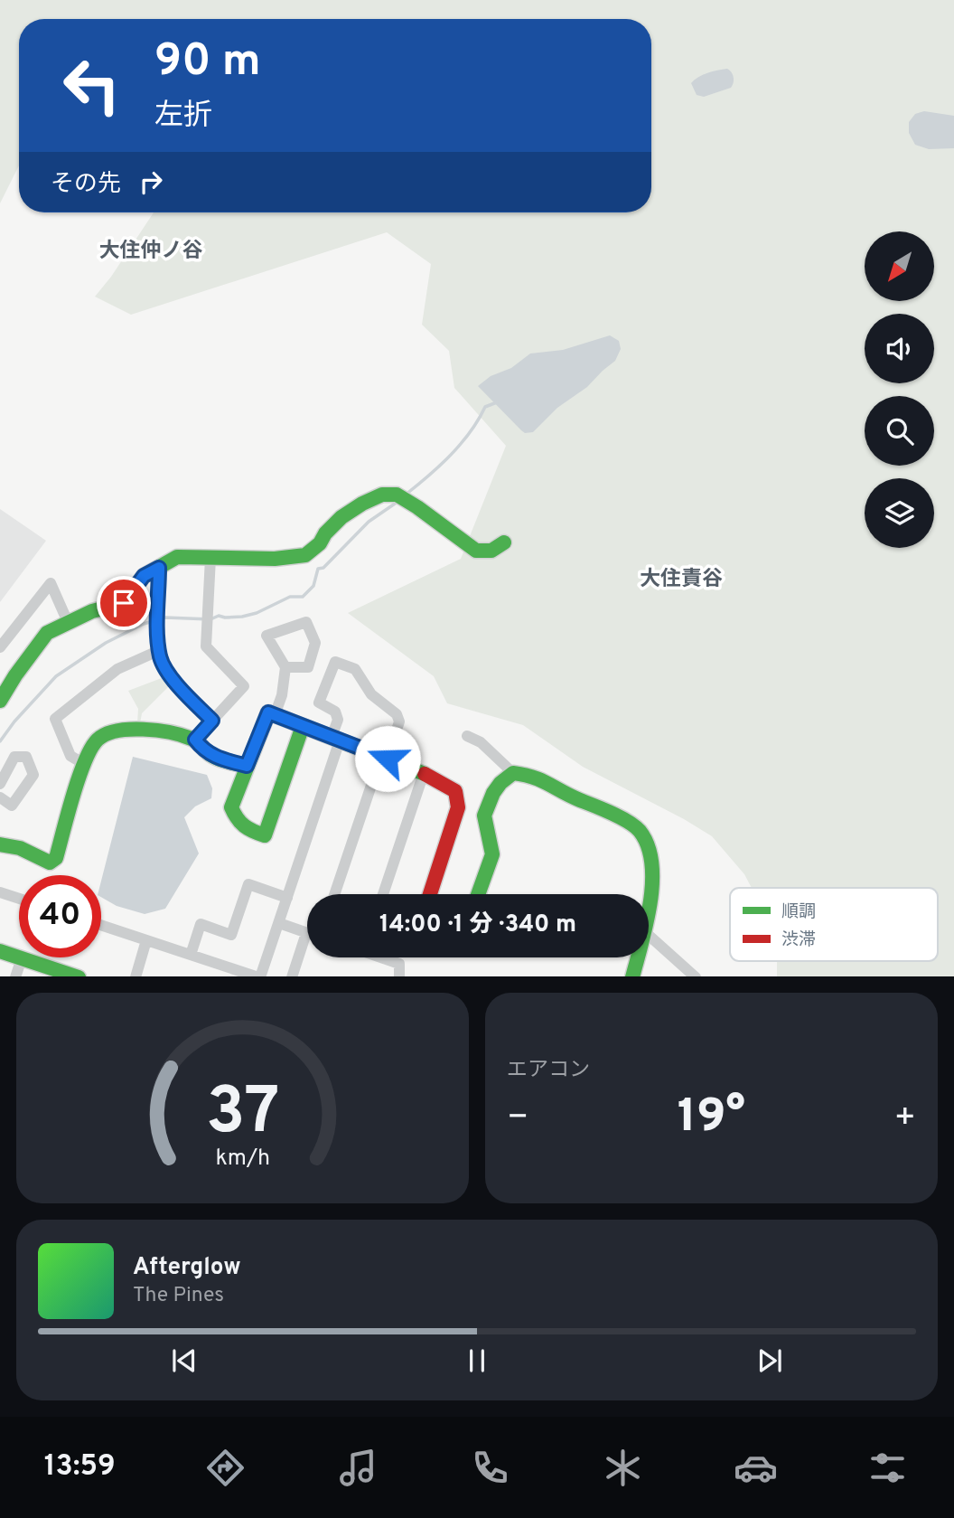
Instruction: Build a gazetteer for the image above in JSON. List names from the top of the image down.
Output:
{
  "districts": ["大住仲ノ谷", "大住責谷"],
  "legend": ["順調", "渋滞"],
  "north": "bottom left",
  "page": {
    "turn": ["90 m", "左折"],
    "then": "その先",
    "limit": "40",
    "trip": "14:00 · 1 分 · 340 m",
    "tile": "エアコン",
    "heat": ["−", "19°", "+"],
    "song": ["Afterglow", "The Pines"],
    "tabs": "13:59",
    "gauge": ["37", "km/h"]
  }
}
